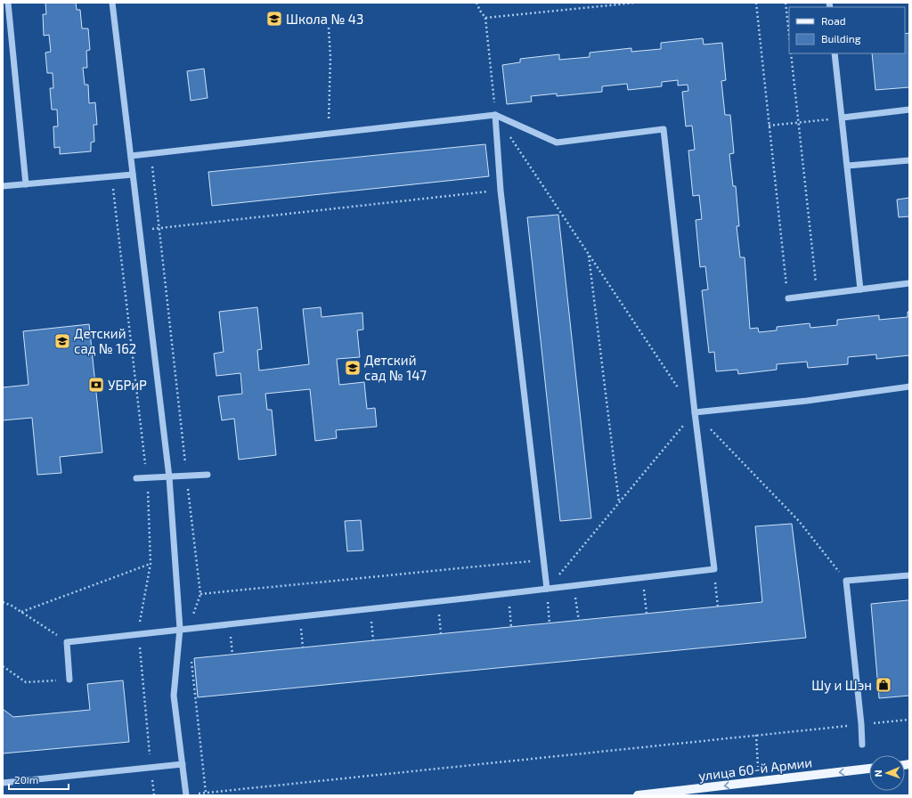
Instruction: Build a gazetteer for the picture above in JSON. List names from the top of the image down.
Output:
{
  "streets": {
    "main road": ["улица 60-й Армии"]
  },
  "one_way": ["улица 60-й Армии"],
  "places": {
    "school or university": ["Школа № 43", "Детский сад № 162", "Детский сад № 147"],
    "bank": ["УБРиР"],
    "shop": ["Шу и Шэн"]
  },
  "legend": ["Road", "Building"],
  "scale_bar": "20 m",
  "north": "left"
}
